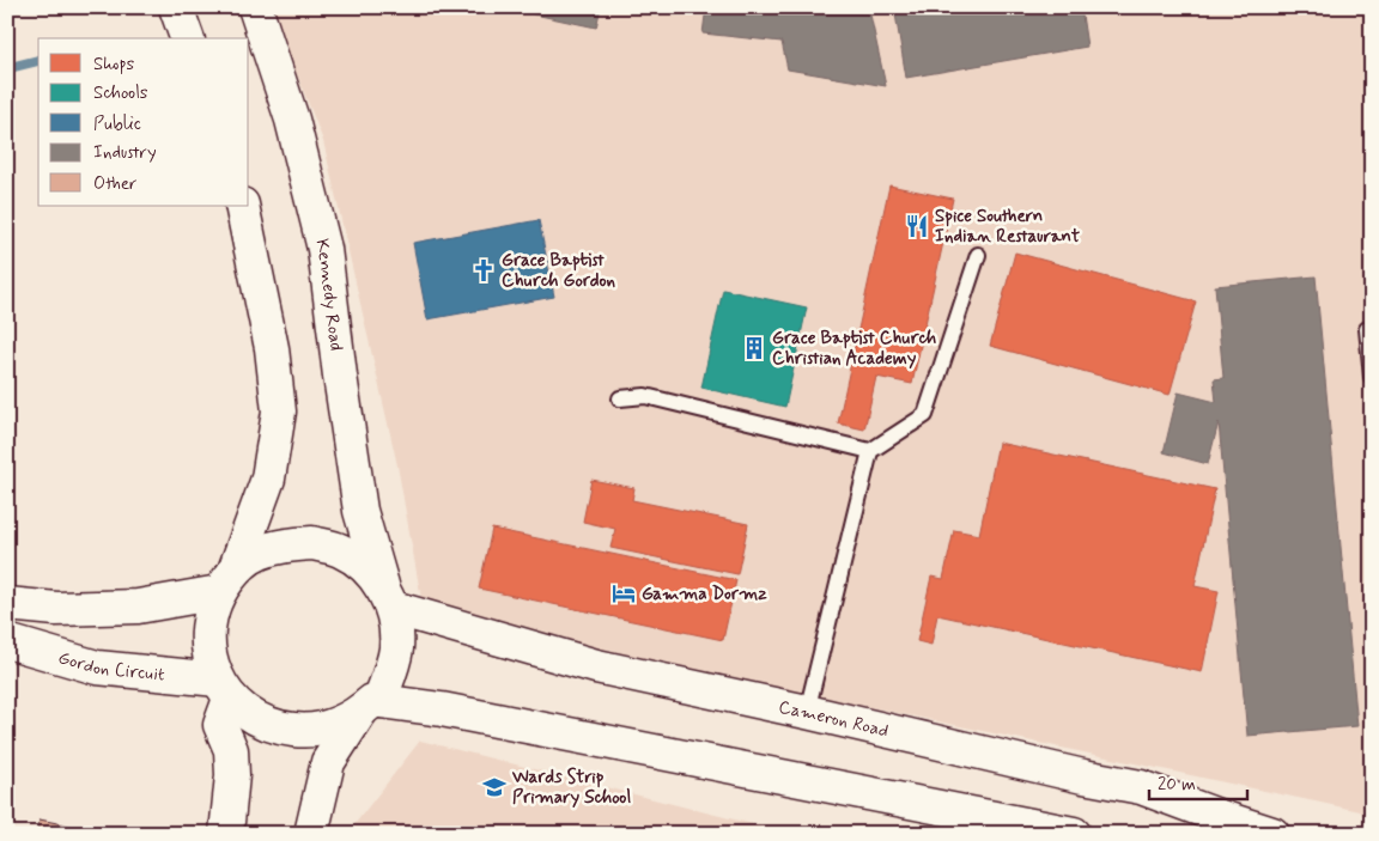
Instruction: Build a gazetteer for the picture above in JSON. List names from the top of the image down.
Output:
{
  "streets": {
    "main road": ["Kennedy Road", "Gordon Circuit", "Cameron Road"]
  },
  "crossings": [
    ["Kennedy Road", "Gordon Circuit"],
    ["Kennedy Road", "Cameron Road"],
    ["Gordon Circuit", "Cameron Road"]
  ],
  "places": {
    "restaurant": ["Spice Southern Indian Restaurant"],
    "church": ["Grace Baptist Church Gordon"],
    "building": ["Grace Baptist Church Christian Academy"],
    "hotel": ["Gamma Dormz"],
    "school or university": ["Wards Strip Primary School"]
  },
  "legend": [
    "Shops",
    "Schools",
    "Public",
    "Industry",
    "Other"
  ],
  "scale_bar": "20 m"
}
